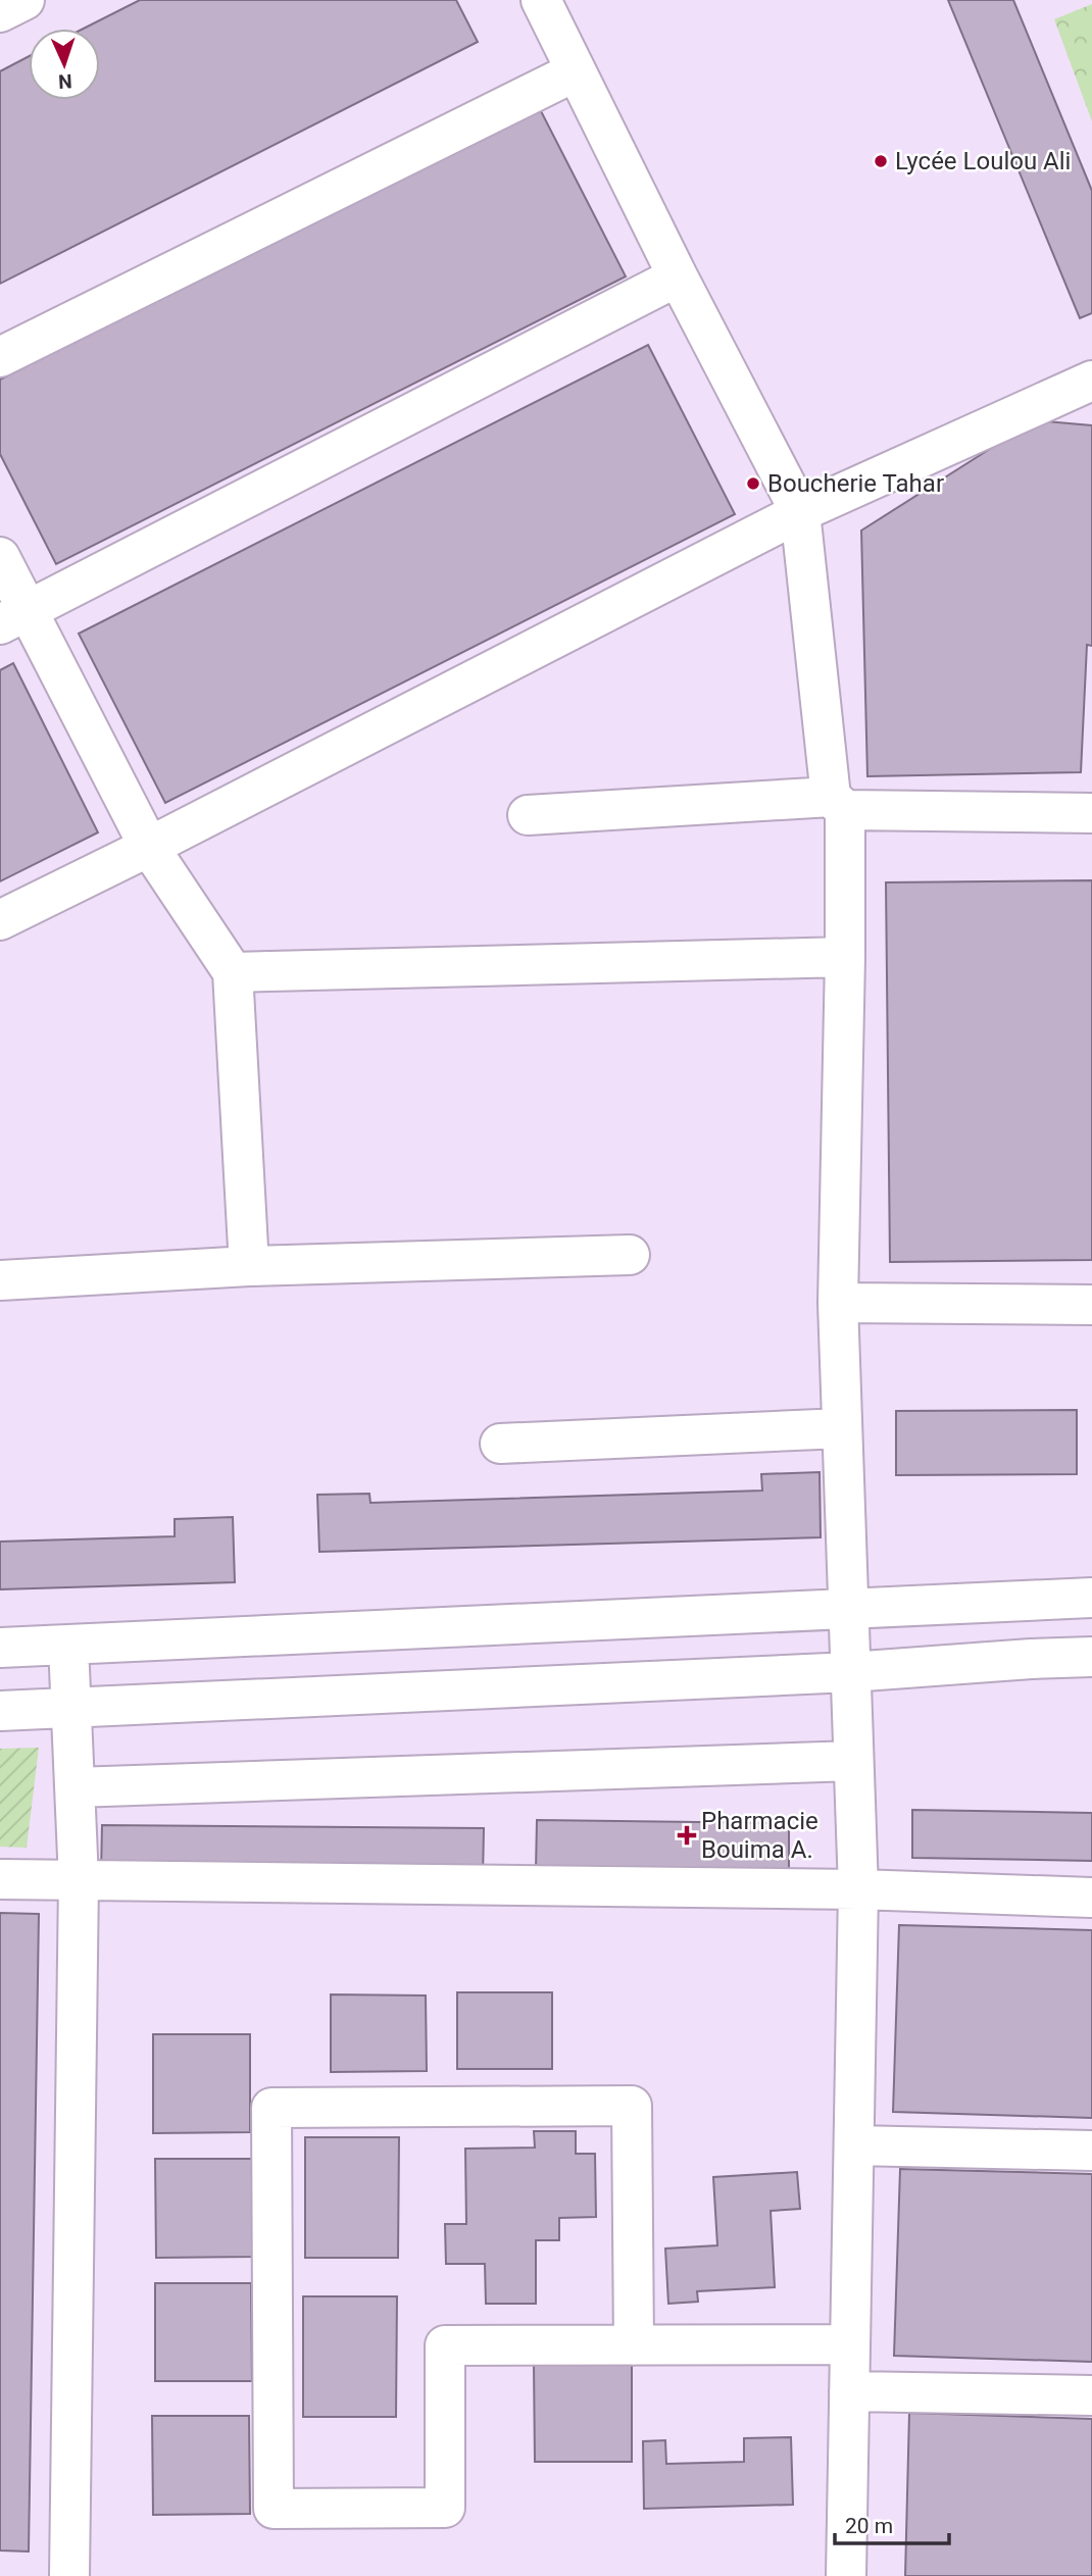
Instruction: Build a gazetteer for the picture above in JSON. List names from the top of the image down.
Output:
{
  "places": {
    "other": ["Lycée Loulou Ali", "Boucherie Tahar"],
    "health": ["Pharmacie Bouima A."]
  },
  "scale_bar": "20 m",
  "north": "bottom"
}
